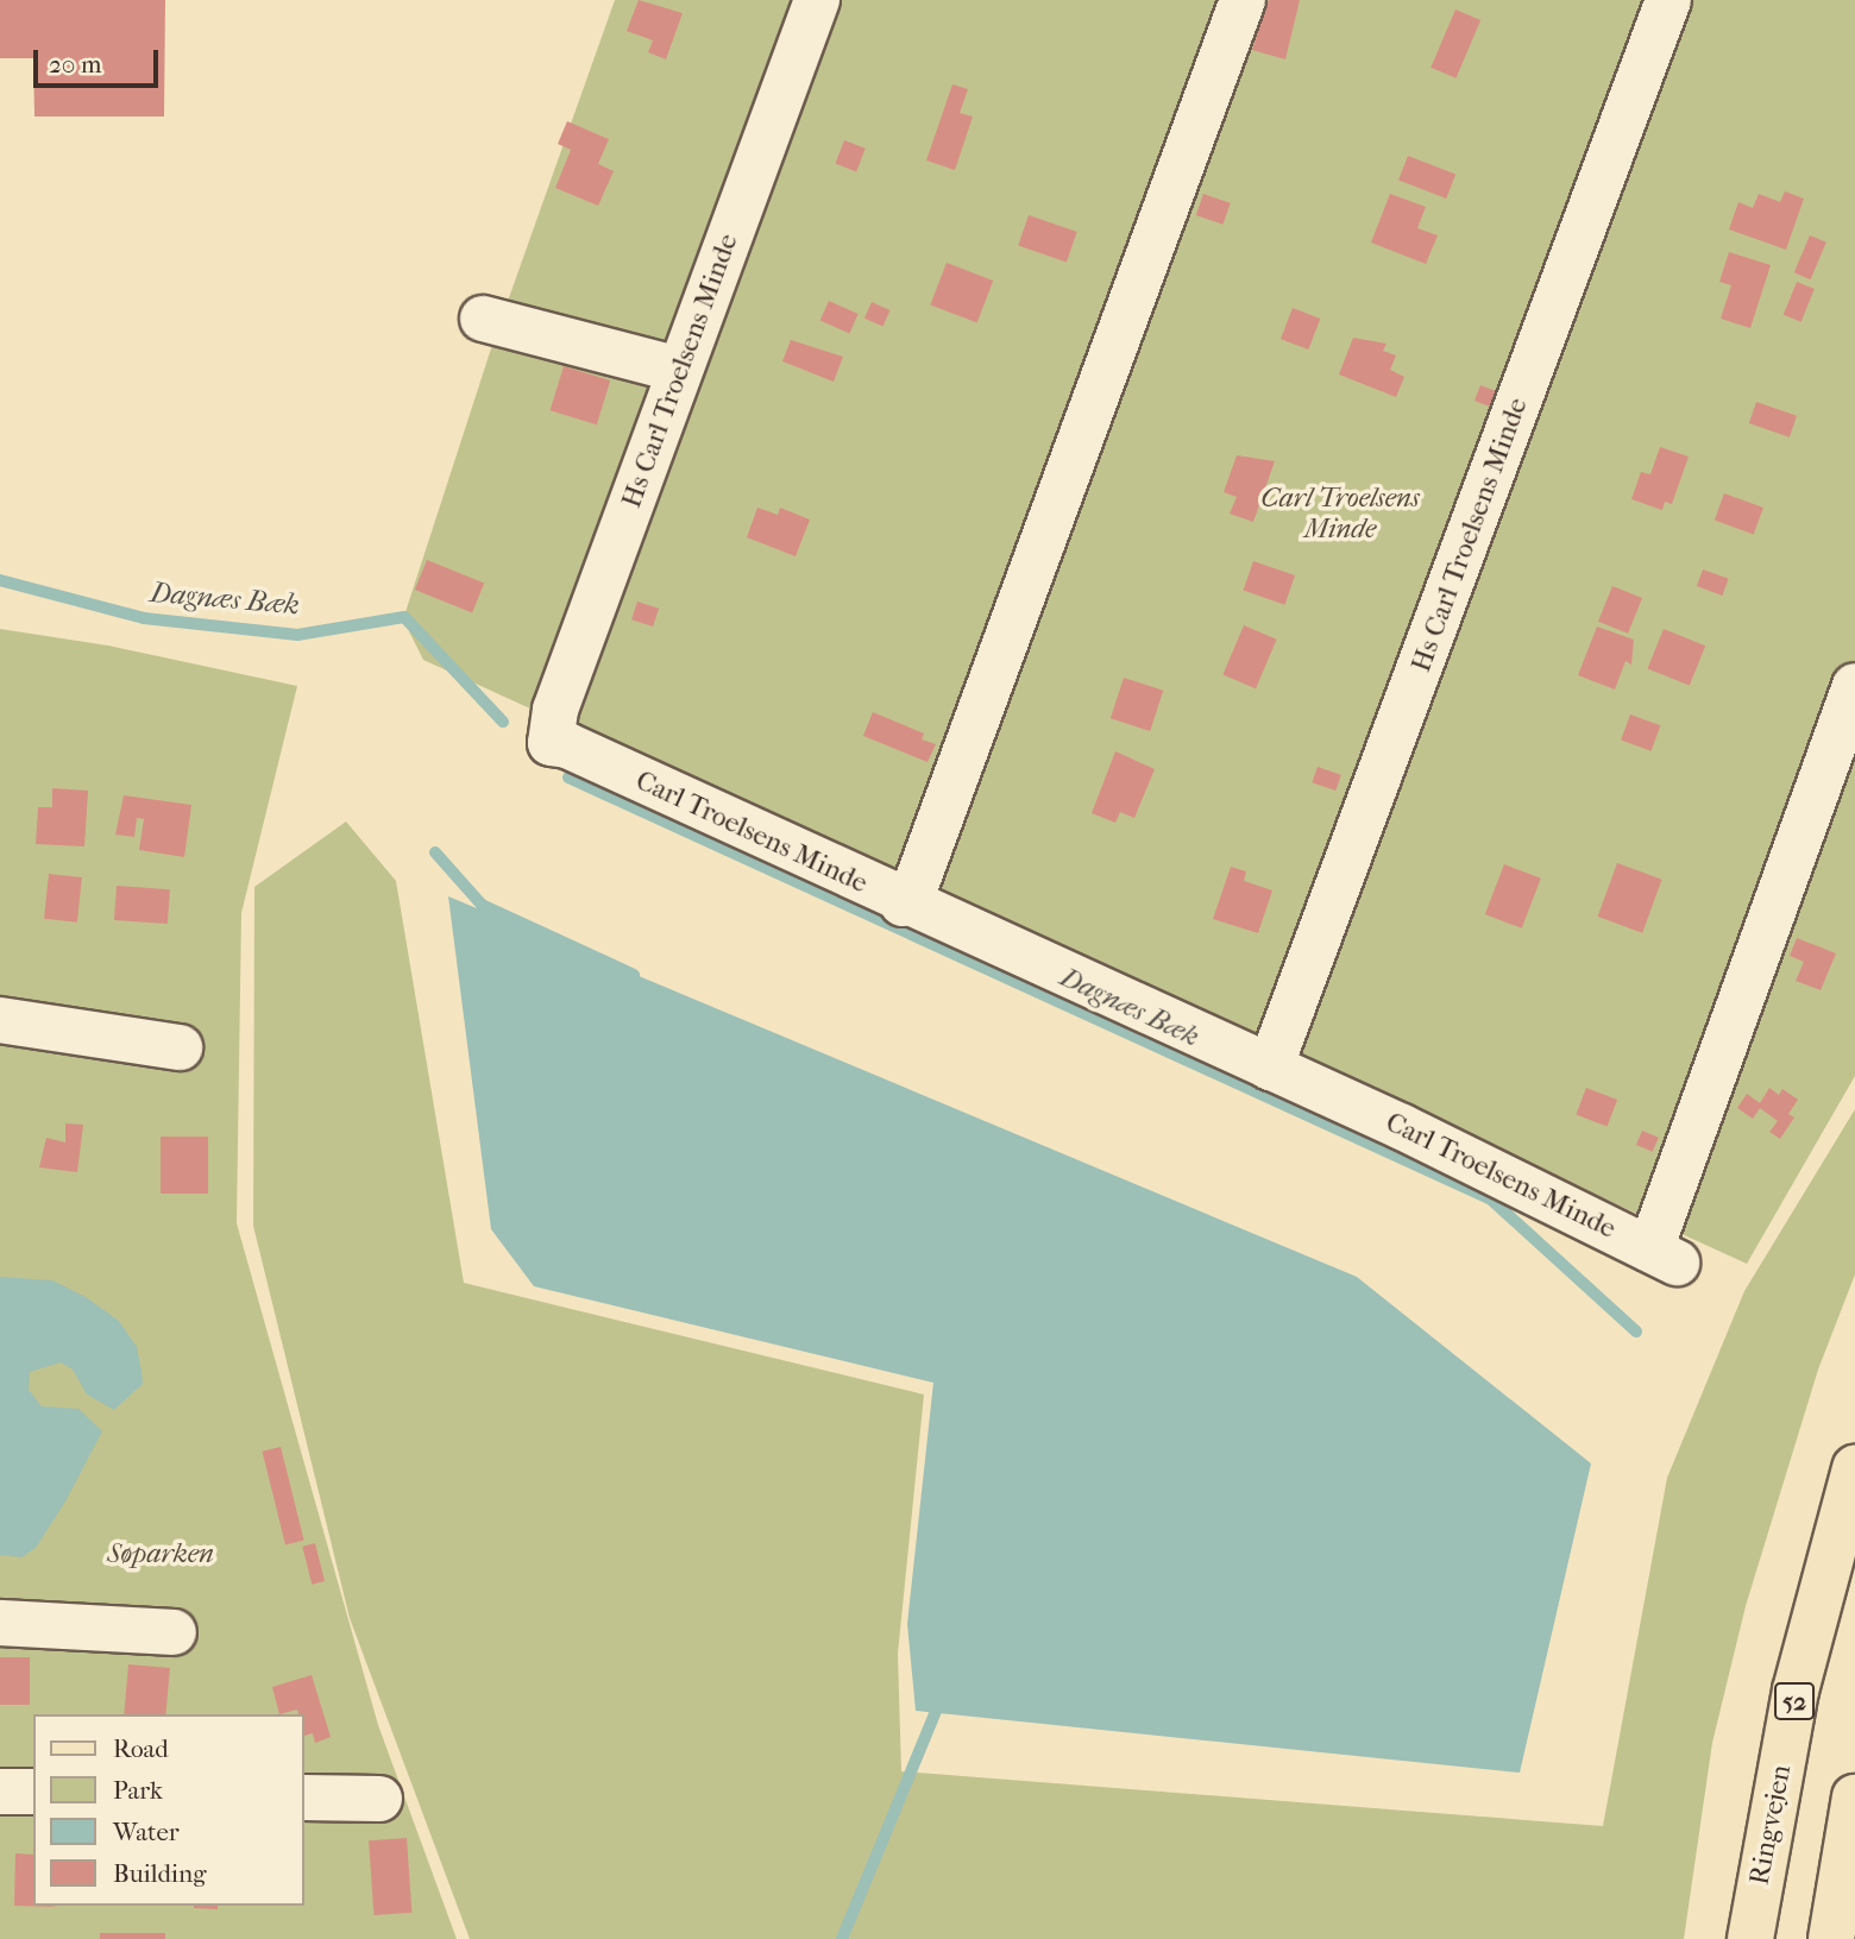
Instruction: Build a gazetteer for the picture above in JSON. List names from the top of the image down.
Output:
{
  "streets": {
    "main road": ["52", "Ringvejen"],
    "lane": ["Hs Carl Troelsens Minde", "Carl Troelsens Minde"]
  },
  "crossings": [
    ["Hs Carl Troelsens Minde", "Carl Troelsens Minde"]
  ],
  "water": ["Dagnæs Bæk"],
  "parks": ["Carl Troelsens Minde", "Søparken"],
  "legend": [
    "Road",
    "Park",
    "Water",
    "Building"
  ],
  "scale_bar": "20 m"
}
